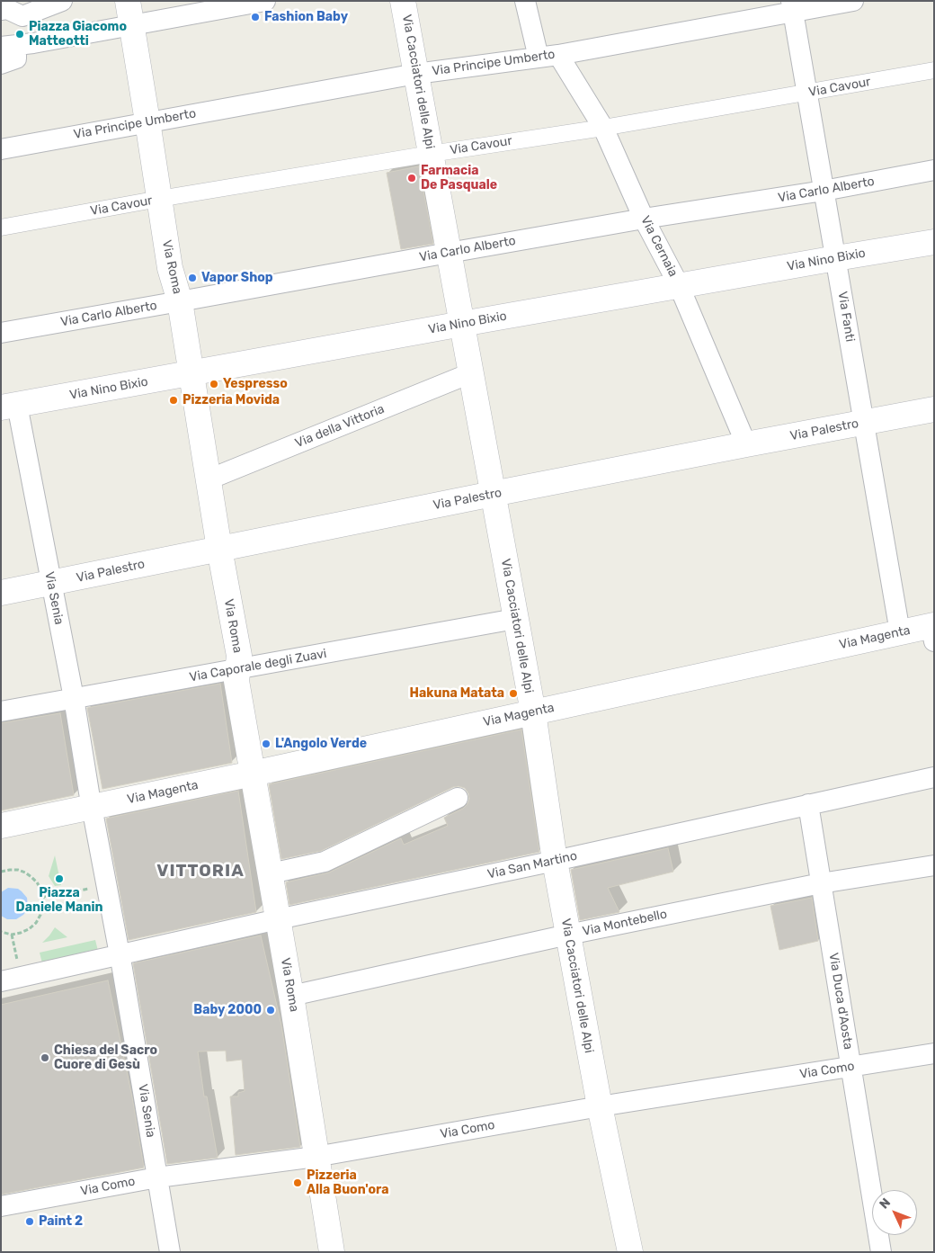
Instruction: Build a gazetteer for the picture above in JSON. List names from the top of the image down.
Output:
{
  "streets": {
    "street": [
      "Via Principe Umberto",
      "Via Cacciatori delle Alpi",
      "Via Cavour",
      "Via Carlo Alberto",
      "Via Cernaia",
      "Via Nino Bixio",
      "Via Roma",
      "Via Fanti",
      "Via della Vittoria",
      "Via Palestro",
      "Via Senia",
      "Via Magenta",
      "Via Caporale degli Zuavi",
      "Via San Martino",
      "Via Montebello",
      "Via Duca d'Aosta",
      "Via Como"
    ]
  },
  "crossings": [
    ["Via Principe Umberto", "Via Cacciatori delle Alpi"],
    ["Via Principe Umberto", "Via Cernaia"],
    ["Via Principe Umberto", "Via Roma"],
    ["Via Principe Umberto", "Via Fanti"],
    ["Via Cacciatori delle Alpi", "Via Cavour"],
    ["Via Cacciatori delle Alpi", "Via Carlo Alberto"],
    ["Via Cacciatori delle Alpi", "Via Nino Bixio"],
    ["Via Cacciatori delle Alpi", "Via della Vittoria"],
    ["Via Cacciatori delle Alpi", "Via Palestro"],
    ["Via Cacciatori delle Alpi", "Via Magenta"],
    ["Via Cacciatori delle Alpi", "Via Caporale degli Zuavi"],
    ["Via Cacciatori delle Alpi", "Via San Martino"],
    ["Via Cacciatori delle Alpi", "Via Montebello"],
    ["Via Cacciatori delle Alpi", "Via Como"],
    ["Via Cavour", "Via Cernaia"],
    ["Via Cavour", "Via Roma"],
    ["Via Cavour", "Via Fanti"],
    ["Via Carlo Alberto", "Via Cernaia"],
    ["Via Carlo Alberto", "Via Roma"],
    ["Via Carlo Alberto", "Via Fanti"],
    ["Via Cernaia", "Via Nino Bixio"],
    ["Via Cernaia", "Via Palestro"],
    ["Via Nino Bixio", "Via Roma"],
    ["Via Nino Bixio", "Via Fanti"],
    ["Via Nino Bixio", "Via Senia"],
    ["Via Roma", "Via della Vittoria"],
    ["Via Roma", "Via Palestro"],
    ["Via Roma", "Via Magenta"],
    ["Via Roma", "Via Caporale degli Zuavi"],
    ["Via Roma", "Via San Martino"],
    ["Via Roma", "Via Montebello"],
    ["Via Roma", "Via Como"],
    ["Via Fanti", "Via Palestro"],
    ["Via Fanti", "Via Magenta"],
    ["Via Palestro", "Via Senia"],
    ["Via Senia", "Via Magenta"],
    ["Via Senia", "Via Caporale degli Zuavi"],
    ["Via Senia", "Via San Martino"],
    ["Via Senia", "Via Como"],
    ["Via San Martino", "Via Duca d'Aosta"],
    ["Via Montebello", "Via Duca d'Aosta"],
    ["Via Duca d'Aosta", "Via Como"]
  ],
  "districts": ["VITTORIA"],
  "places": [
    "Fashion Baby",
    "Piazza Giacomo Matteotti",
    "Farmacia De Pasquale",
    "Vapor Shop",
    "Yespresso",
    "Pizzeria Movida",
    "Hakuna Matata",
    "L'Angolo Verde",
    "Piazza Daniele Manin",
    "Baby 2000",
    "Chiesa del Sacro Cuore di Gesù",
    "Pizzeria Alla Buon'ora",
    "Paint 2"
  ],
  "north": "top left"
}
